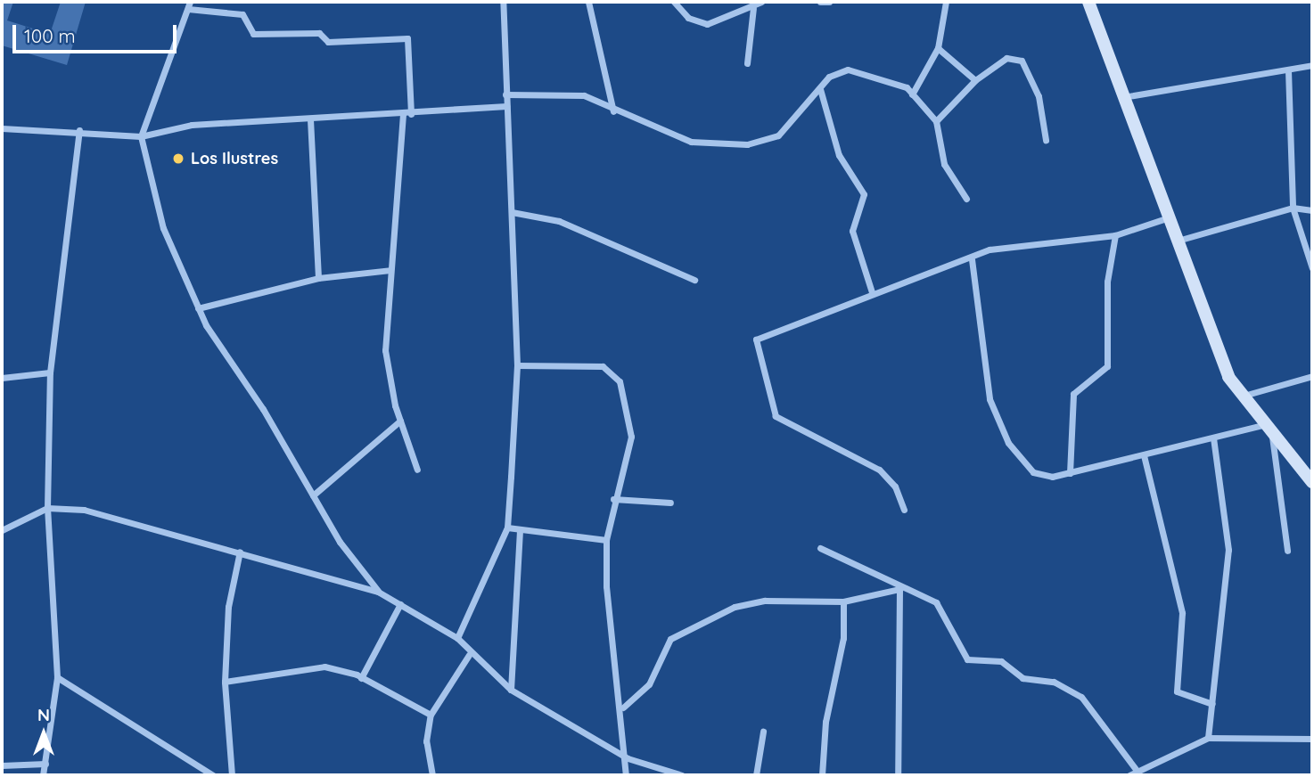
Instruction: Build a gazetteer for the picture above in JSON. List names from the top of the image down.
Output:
{
  "places": ["Los Ilustres"],
  "scale_bar": "100 m",
  "north": "top"
}
